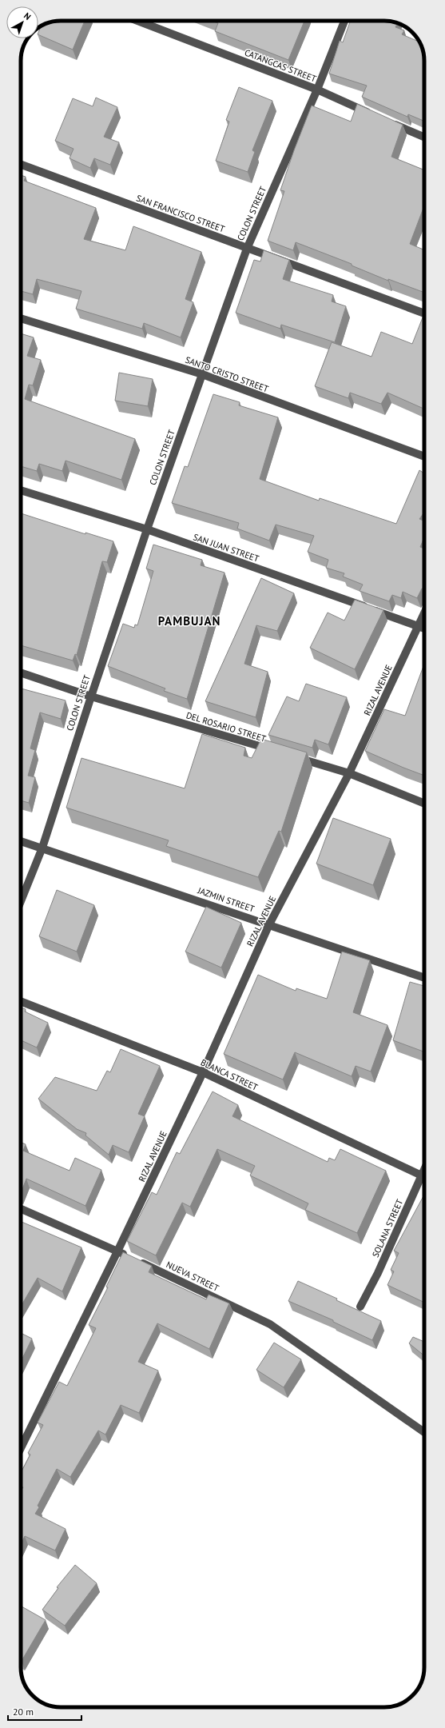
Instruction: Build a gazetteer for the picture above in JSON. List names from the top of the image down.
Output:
{
  "streets": {
    "street": [
      "CATANGCAS STREET",
      "SAN FRANCISCO STREET",
      "COLON STREET",
      "SANTO CRISTO STREET",
      "SAN JUAN STREET",
      "RIZAL AVENUE",
      "DEL ROSARIO STREET",
      "JAZMIN STREET",
      "BLANCA STREET",
      "SOLANA STREET",
      "NUEVA STREET"
    ]
  },
  "crossings": [
    ["CATANGCAS STREET", "COLON STREET"],
    ["SAN FRANCISCO STREET", "COLON STREET"],
    ["COLON STREET", "SANTO CRISTO STREET"],
    ["COLON STREET", "SAN JUAN STREET"],
    ["COLON STREET", "DEL ROSARIO STREET"],
    ["COLON STREET", "JAZMIN STREET"],
    ["SAN JUAN STREET", "RIZAL AVENUE"],
    ["RIZAL AVENUE", "JAZMIN STREET"],
    ["RIZAL AVENUE", "BLANCA STREET"],
    ["RIZAL AVENUE", "NUEVA STREET"],
    ["BLANCA STREET", "SOLANA STREET"]
  ],
  "districts": ["PAMBUJAN"],
  "scale_bar": "20 m",
  "north": "top right"
}
